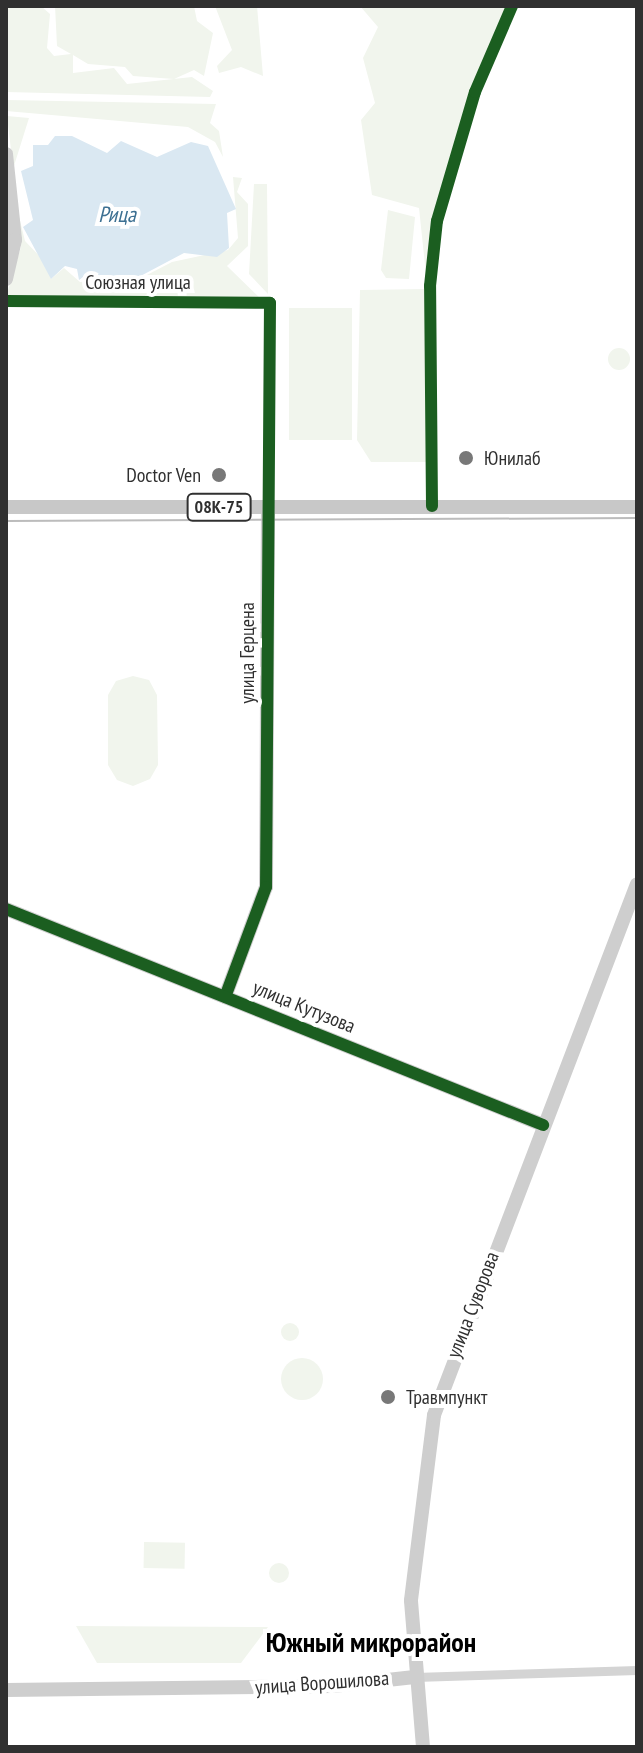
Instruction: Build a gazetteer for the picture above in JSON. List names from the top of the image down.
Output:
{
  "streets": {
    "main road": [
      "08К-75",
      "улица Герцена",
      "улица Кутузова",
      "улица Суворова",
      "улица Ворошилова"
    ],
    "street": ["Союзная улица"]
  },
  "crossings": [
    ["Союзная улица", "улица Герцена"],
    ["08К-75", "улица Герцена"],
    ["улица Герцена", "улица Кутузова"],
    ["улица Кутузова", "улица Суворова"],
    ["улица Суворова", "улица Ворошилова"]
  ],
  "districts": ["Южный микрорайон"],
  "water": ["Рица"],
  "places": ["Юнилаб", "Doctor Ven", "Травмпункт"]
}
